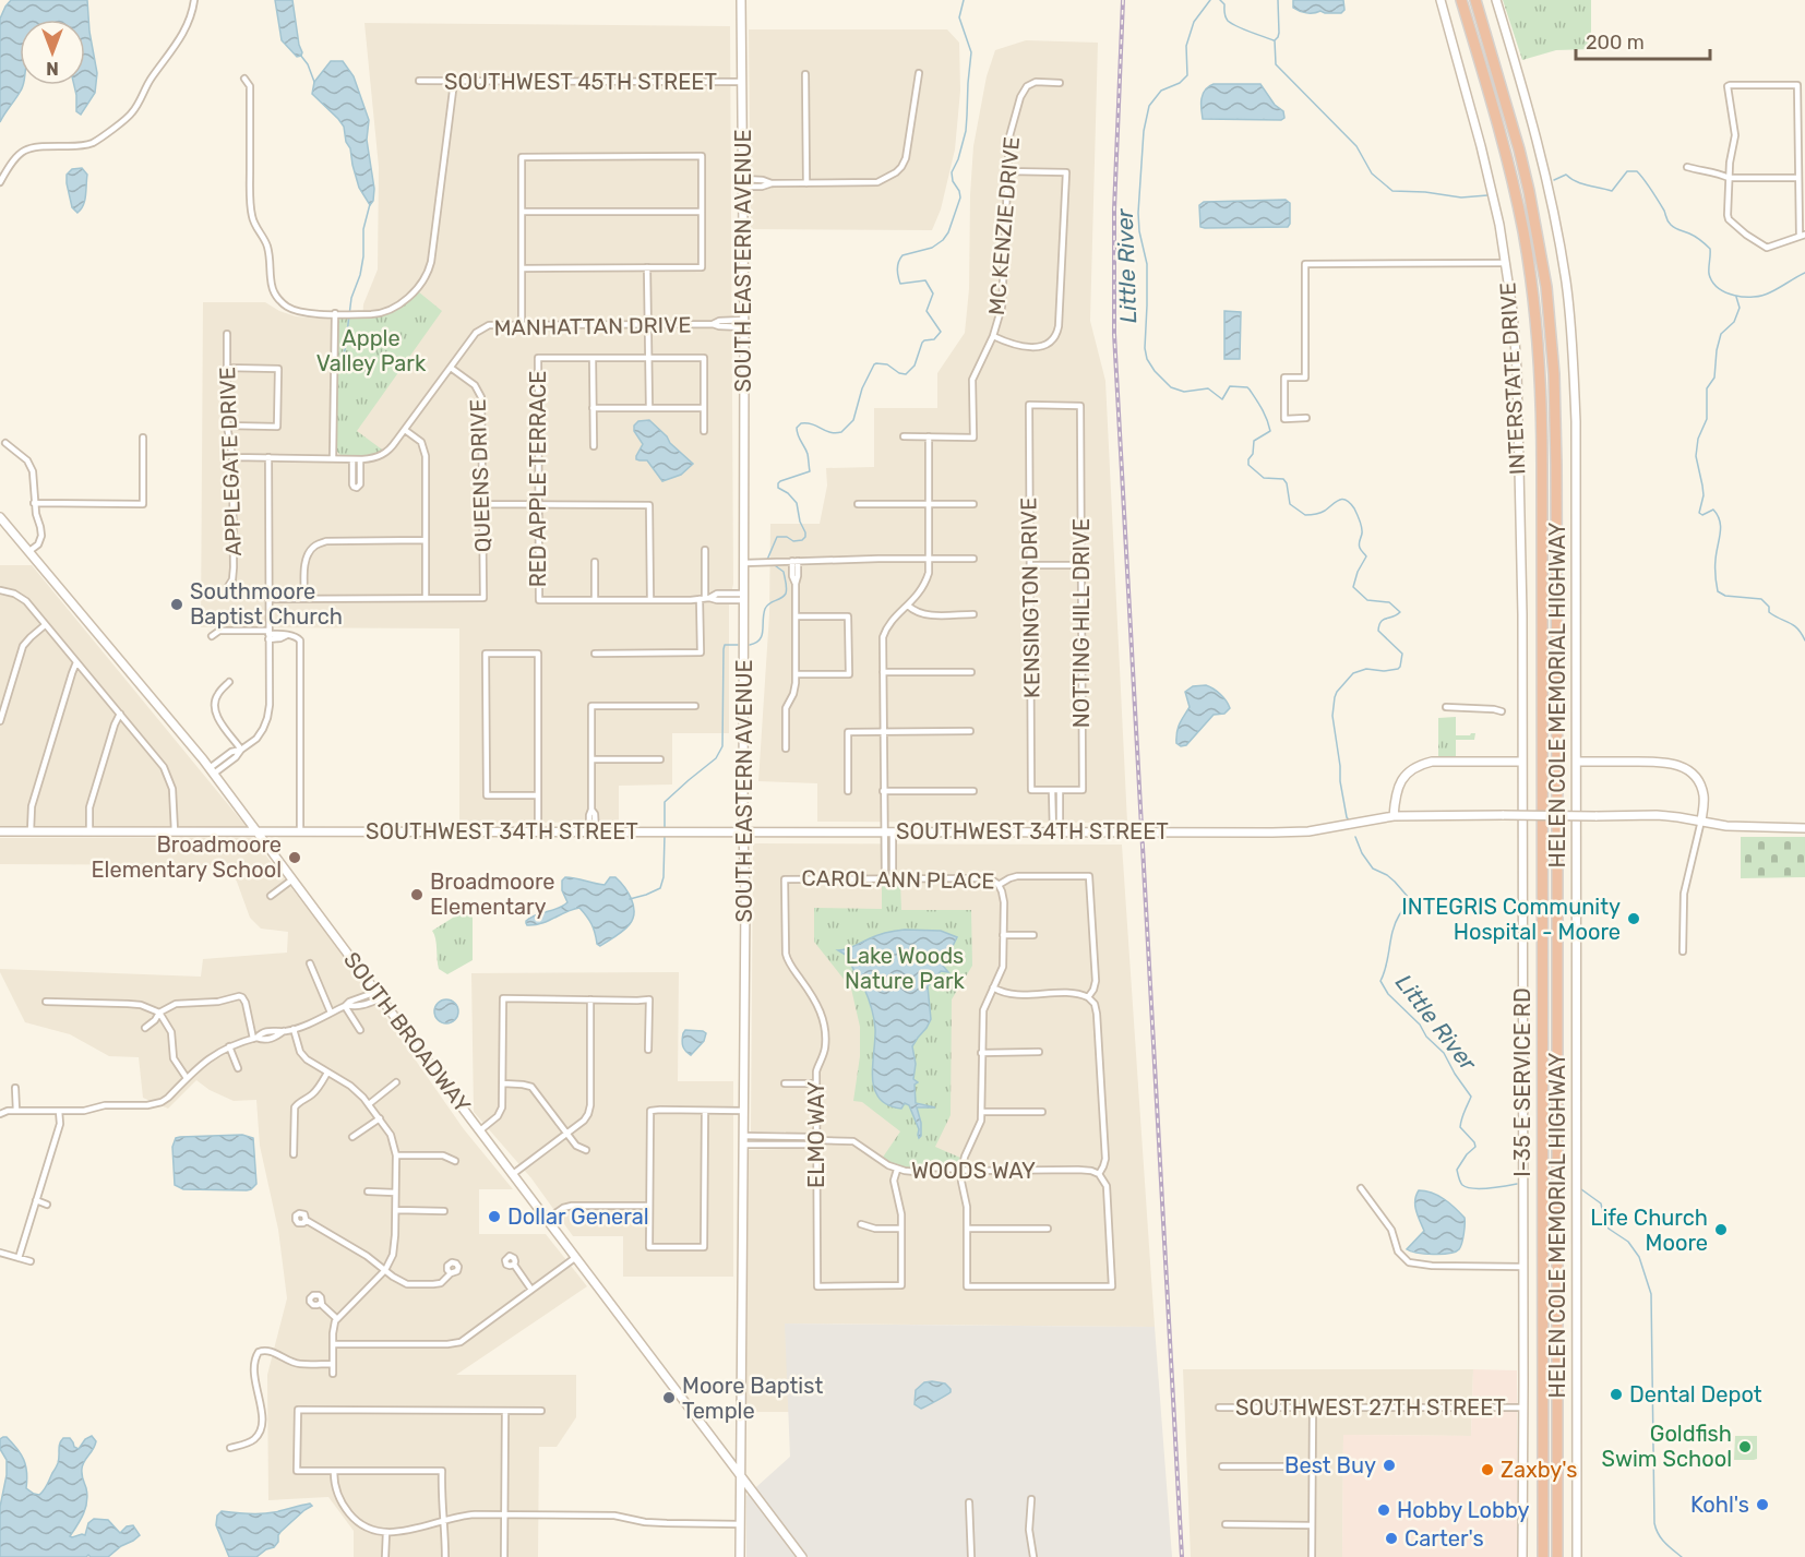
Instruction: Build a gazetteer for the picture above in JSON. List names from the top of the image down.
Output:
{
  "streets": {
    "highway": ["HELEN COLE MEMORIAL HIGHWAY"],
    "street": [
      "SOUTHWEST 45TH STREET",
      "MC KENZIE DRIVE",
      "SOUTH EASTERN AVENUE",
      "MANHATTAN DRIVE",
      "INTERSTATE DRIVE",
      "APPLEGATE DRIVE",
      "QUEENS DRIVE",
      "RED APPLE TERRACE",
      "KENSINGTON DRIVE",
      "NOTTING HILL DRIVE",
      "SOUTHWEST 34TH STREET",
      "CAROL ANN PLACE",
      "SOUTH BROADWAY",
      "I-35 E SERVICE RD",
      "ELMO WAY",
      "WOODS WAY",
      "SOUTHWEST 27TH STREET"
    ]
  },
  "crossings": [
    ["SOUTHWEST 45TH STREET", "SOUTH EASTERN AVENUE"],
    ["SOUTH EASTERN AVENUE", "MANHATTAN DRIVE"],
    ["SOUTH EASTERN AVENUE", "SOUTHWEST 34TH STREET"],
    ["SOUTH EASTERN AVENUE", "SOUTH BROADWAY"],
    ["SOUTH EASTERN AVENUE", "WOODS WAY"],
    ["MANHATTAN DRIVE", "QUEENS DRIVE"],
    ["INTERSTATE DRIVE", "I-35 E SERVICE RD"],
    ["KENSINGTON DRIVE", "NOTTING HILL DRIVE"],
    ["SOUTHWEST 34TH STREET", "SOUTH BROADWAY"],
    ["CAROL ANN PLACE", "ELMO WAY"],
    ["I-35 E SERVICE RD", "SOUTHWEST 27TH STREET"],
    ["ELMO WAY", "WOODS WAY"]
  ],
  "water": ["Little River"],
  "parks": ["Apple Valley Park", "Lake Woods Nature Park"],
  "places": [
    "Southmoore Baptist Church",
    "Broadmoore Elementary School",
    "Broadmoore Elementary",
    "INTEGRIS Community Hospital - Moore",
    "Dollar General",
    "Life Church Moore",
    "Dental Depot",
    "Moore Baptist Temple",
    "Goldfish Swim School",
    "Best Buy",
    "Zaxby's",
    "Kohl's",
    "Hobby Lobby",
    "Carter's"
  ],
  "scale_bar": "200 m",
  "north": "bottom"
}
